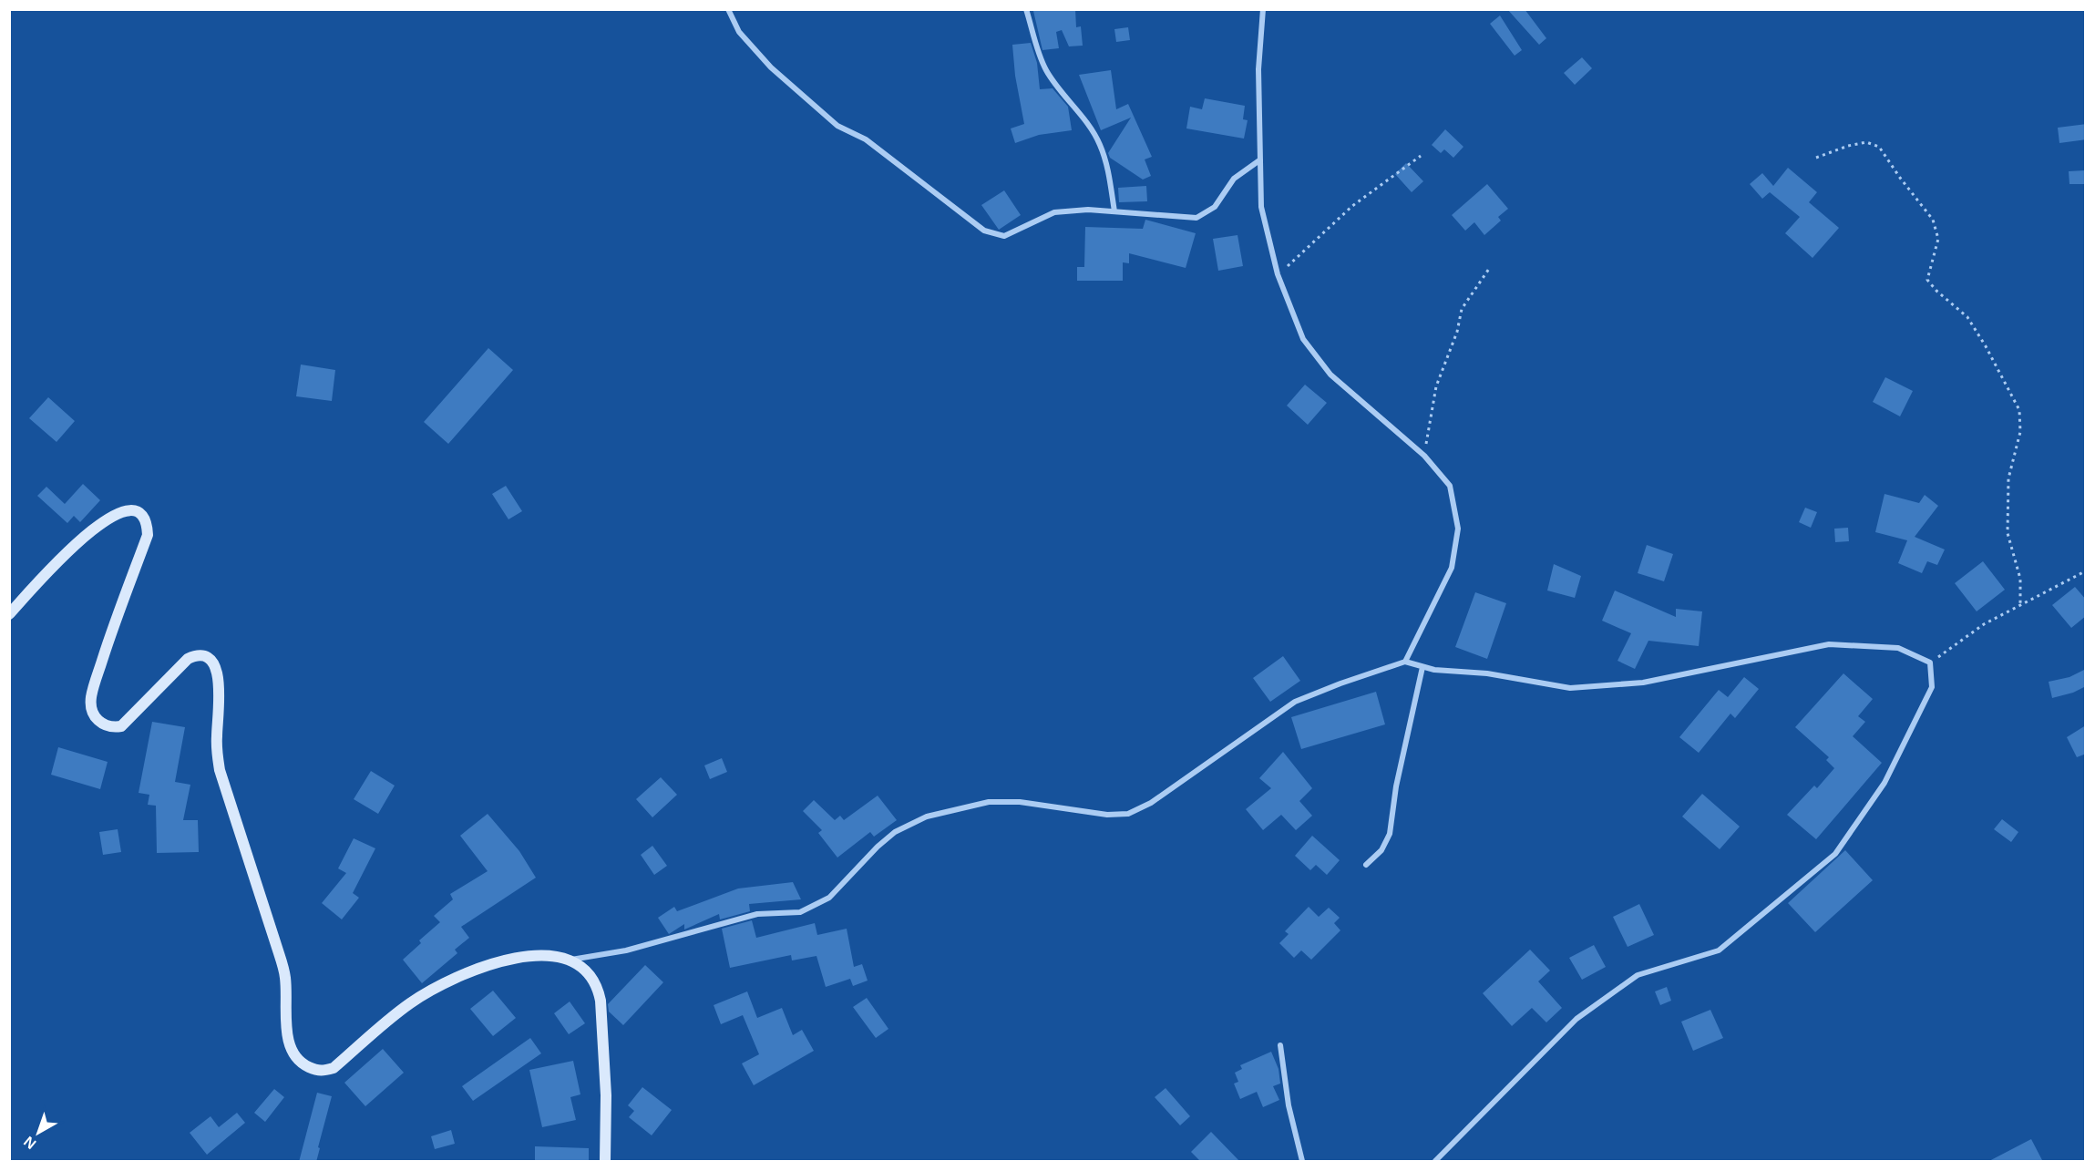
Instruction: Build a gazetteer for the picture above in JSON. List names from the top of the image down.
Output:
{
  "north": "bottom left"
}
